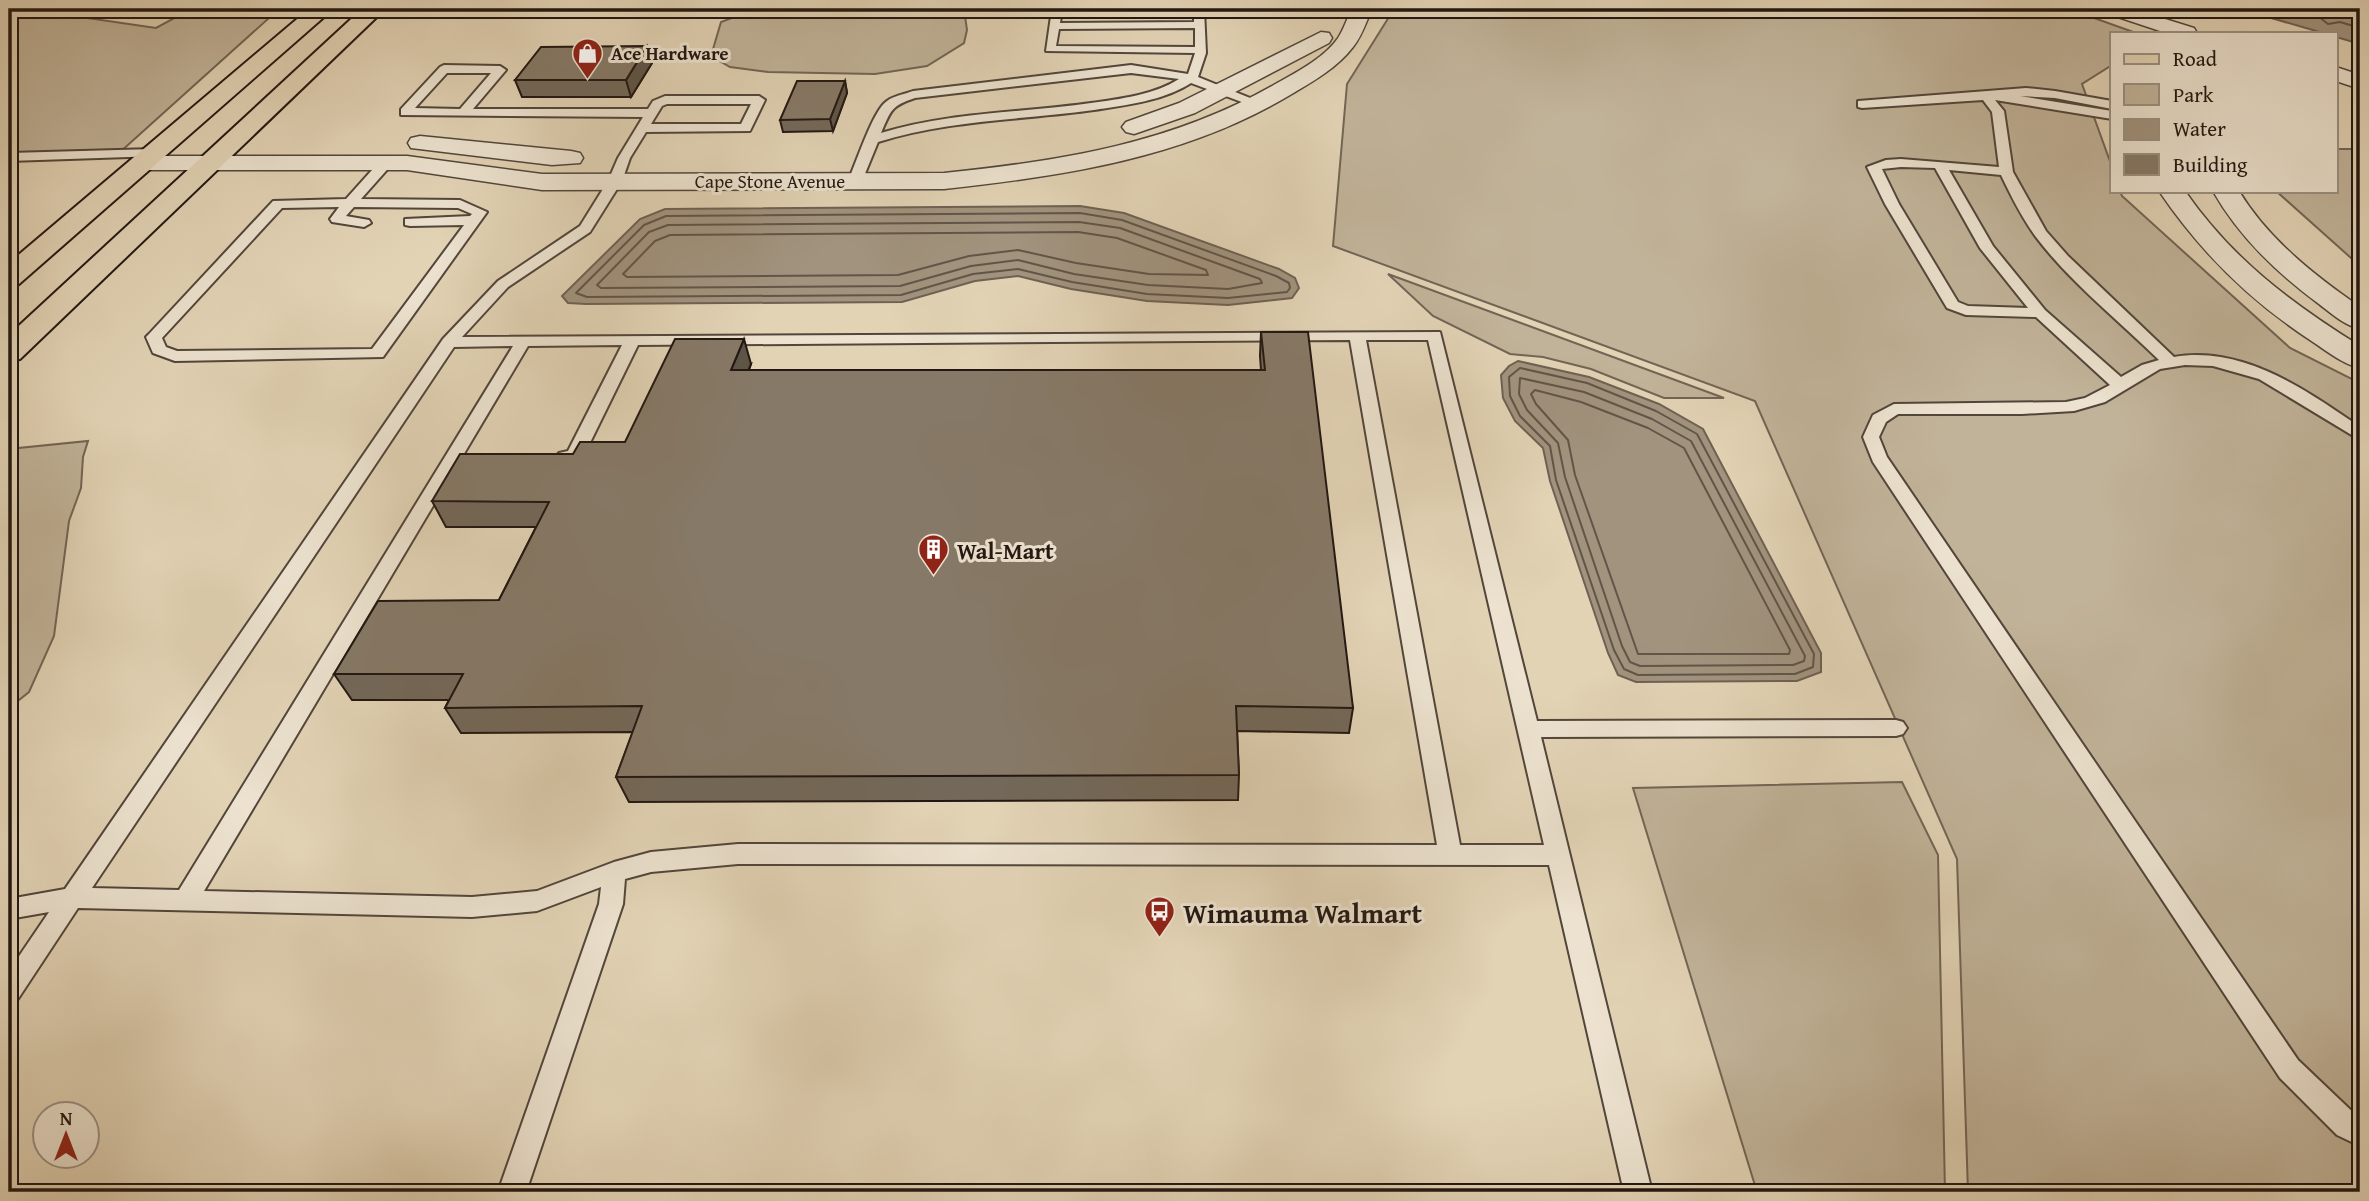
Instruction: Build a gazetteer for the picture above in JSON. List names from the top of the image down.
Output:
{
  "streets": {
    "street": ["Cape Stone Avenue"]
  },
  "places": {
    "shop": ["Ace Hardware"],
    "building": ["Wal-Mart"],
    "bus stop": ["Wimauma Walmart"]
  },
  "legend": [
    "Road",
    "Park",
    "Water",
    "Building"
  ],
  "north": "top"
}
